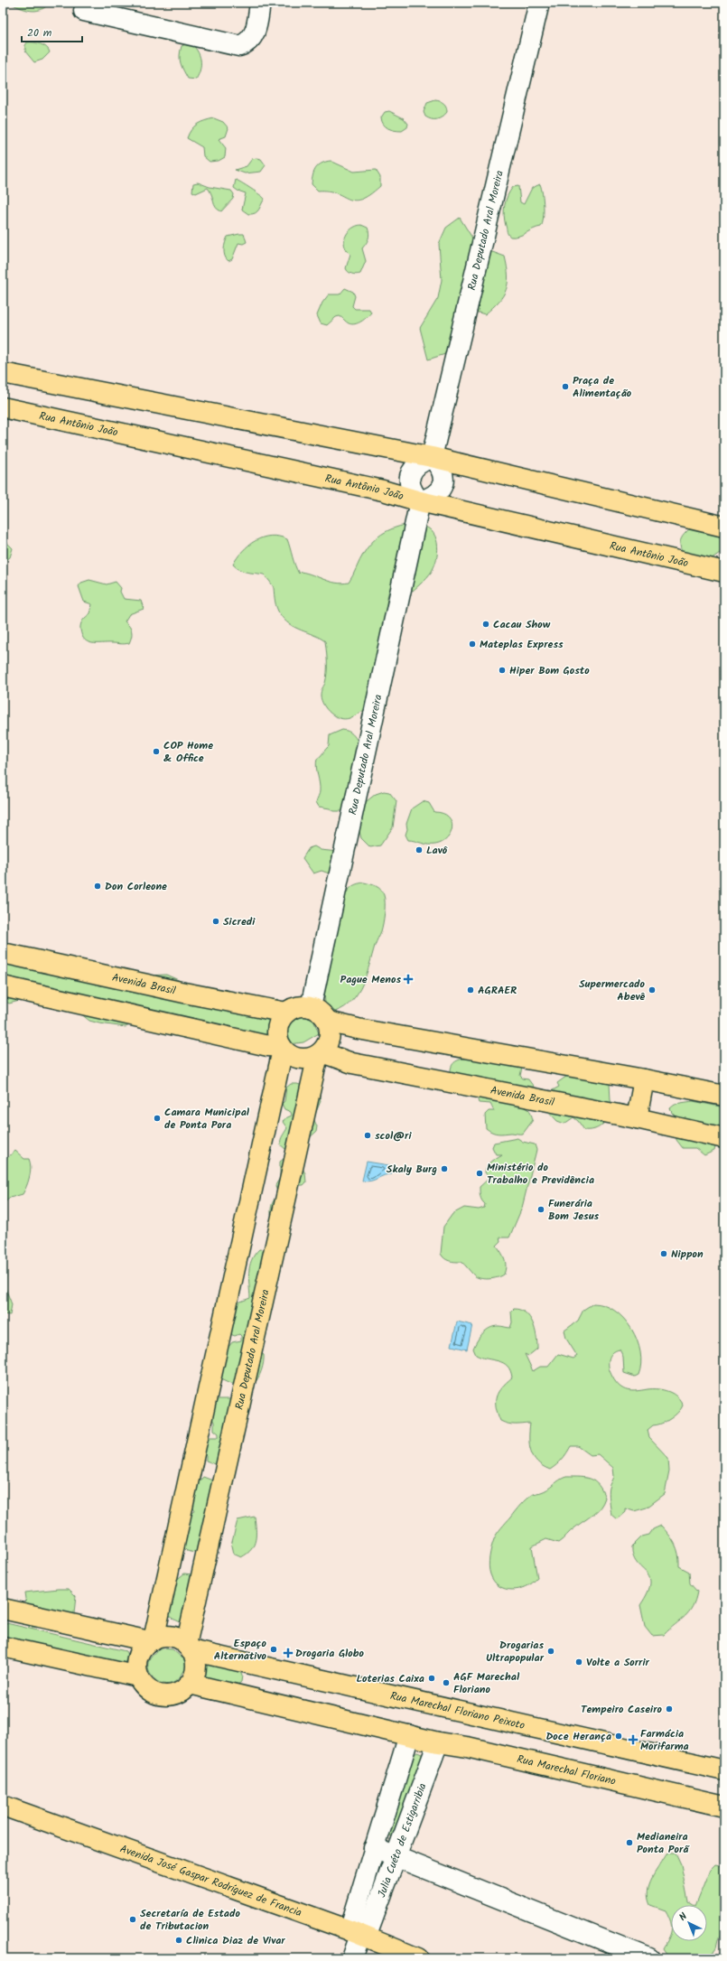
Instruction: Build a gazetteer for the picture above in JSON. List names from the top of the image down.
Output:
{
  "streets": {
    "main road": [
      "Rua Deputado Aral Moreira",
      "Rua Antônio João",
      "Avenida Brasil",
      "Rua Marechal Floriano Peixoto",
      "Rua Marechal Floriano",
      "Avenida José Gaspar Rodríguez de Francia"
    ],
    "street": ["Julia Cuéto de Estigarribia"]
  },
  "crossings": [
    ["Rua Deputado Aral Moreira", "Rua Antônio João"],
    ["Rua Deputado Aral Moreira", "Avenida Brasil"],
    ["Rua Deputado Aral Moreira", "Rua Marechal Floriano Peixoto"],
    ["Rua Marechal Floriano", "Julia Cuéto de Estigarribia"],
    ["Julia Cuéto de Estigarribia", "Avenida José Gaspar Rodríguez de Francia"]
  ],
  "places": {
    "other": [
      "Praça de Alimentação",
      "Cacau Show",
      "Mateplas Express",
      "Hiper Bom Gosto",
      "COP Home & Office",
      "Lavô",
      "Don Corleone",
      "Sicredi",
      "AGRAER",
      "Supermercado Abevê",
      "Camara Municipal de Ponta Pora",
      "scol@ri",
      "Skaly Burg",
      "Ministério do Trabalho e Previdência",
      "Funerária Bom Jesus",
      "Nippon",
      "Espaço Alternativo",
      "Drogarias Ultrapopular",
      "Volte a Sorrir",
      "Loterias Caixa",
      "AGF Marechal Floriano",
      "Tempeiro Caseiro",
      "Doce Herança",
      "Medianeira Ponta Porã",
      "Secretaría de Estado de Tributacion",
      "Clinica Diaz de Vivar"
    ],
    "health": ["Pague Menos", "Drogaria Globo", "Farmácia Morifarma"]
  },
  "scale_bar": "20 m",
  "north": "top left"
}
